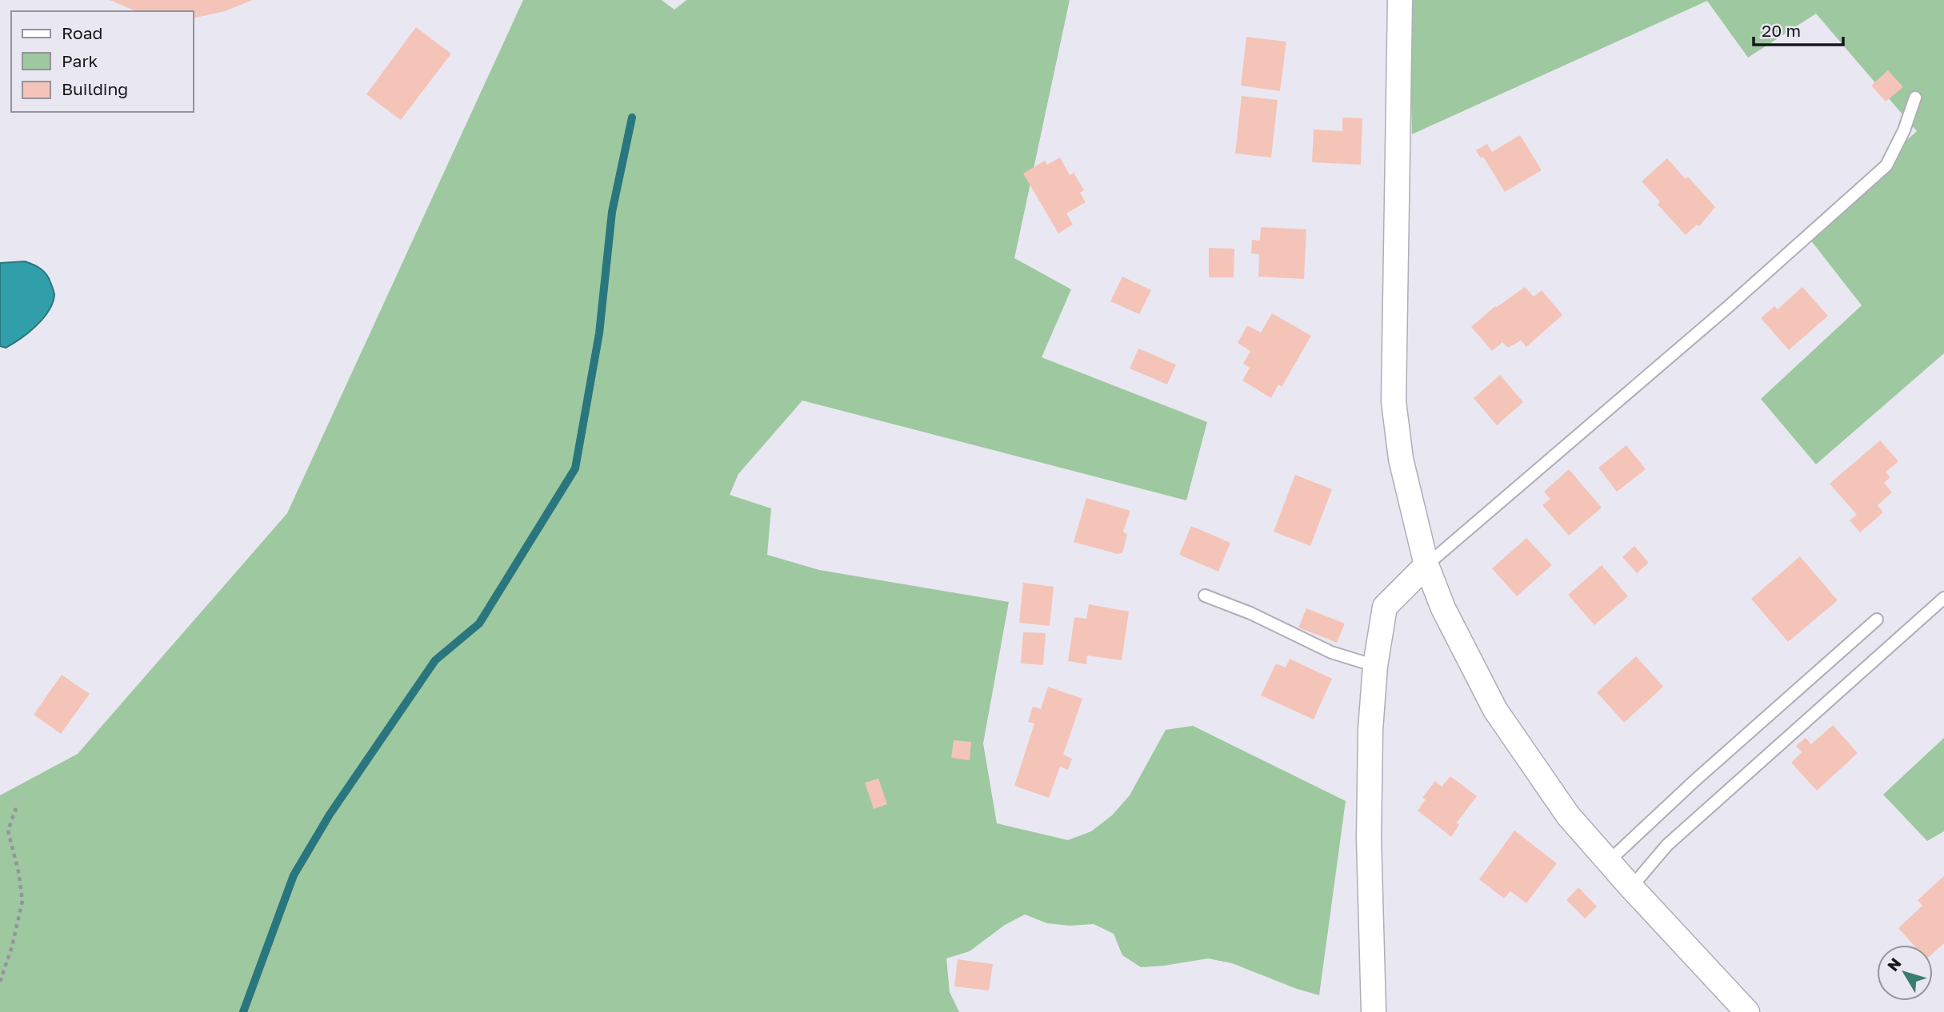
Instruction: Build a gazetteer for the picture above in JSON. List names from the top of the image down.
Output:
{
  "legend": ["Road", "Park", "Building"],
  "scale_bar": "20 m",
  "north": "top left"
}
